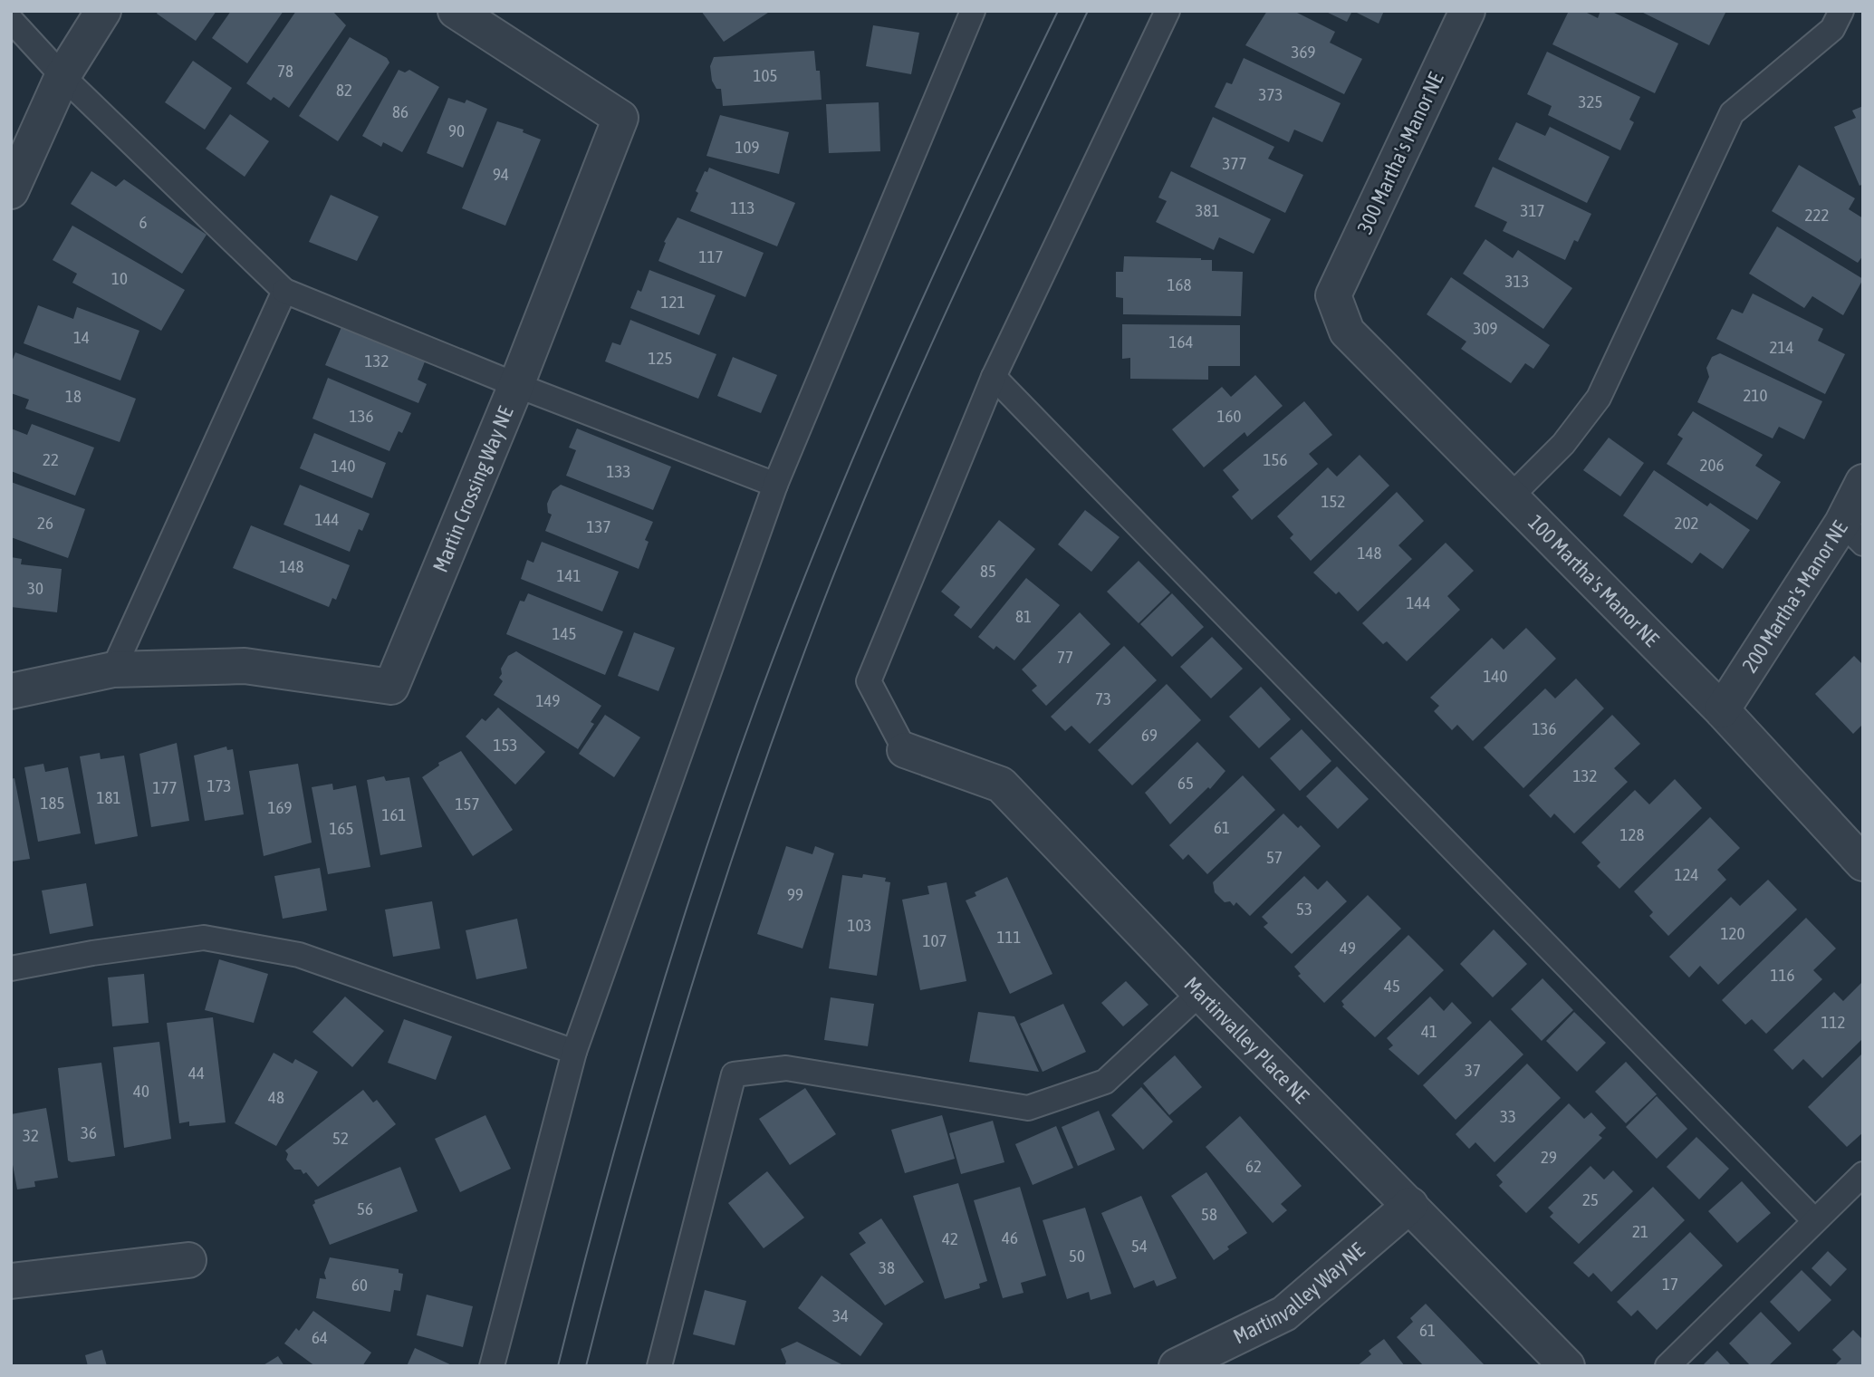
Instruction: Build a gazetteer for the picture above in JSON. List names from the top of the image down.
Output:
{
  "streets": {
    "street": [
      "300 Martha's Manor NE",
      "Martin Crossing Way NE",
      "100 Martha's Manor NE",
      "200 Martha's Manor NE",
      "Martinvalley Place NE",
      "Martinvalley Way NE"
    ]
  },
  "crossings": [
    ["300 Martha's Manor NE", "100 Martha's Manor NE"],
    ["100 Martha's Manor NE", "200 Martha's Manor NE"],
    ["Martinvalley Place NE", "Martinvalley Way NE"]
  ],
  "house_numbers": [
    "369",
    "78",
    "105",
    "82",
    "373",
    "325",
    "86",
    "90",
    "109",
    "377",
    "94",
    "113",
    "381",
    "317",
    "222",
    "6",
    "117",
    "10",
    "313",
    "168",
    "121",
    "309",
    "14",
    "164",
    "214",
    "125",
    "132",
    "210",
    "18",
    "136",
    "160",
    "22",
    "156",
    "206",
    "140",
    "133",
    "152",
    "144",
    "26",
    "202",
    "137",
    "148",
    "148",
    "85",
    "141",
    "30",
    "144",
    "81",
    "145",
    "77",
    "140",
    "73",
    "149",
    "136",
    "69",
    "153",
    "132",
    "65",
    "173",
    "177",
    "181",
    "185",
    "157",
    "169",
    "161",
    "61",
    "165",
    "128",
    "57",
    "124",
    "99",
    "53",
    "103",
    "120",
    "111",
    "107",
    "49",
    "116",
    "45",
    "112",
    "41",
    "37",
    "44",
    "40",
    "48",
    "33",
    "36",
    "32",
    "52",
    "29",
    "62",
    "25",
    "56",
    "58",
    "21",
    "46",
    "42",
    "54",
    "50",
    "38",
    "17",
    "60",
    "34",
    "61",
    "64"
  ]
}
